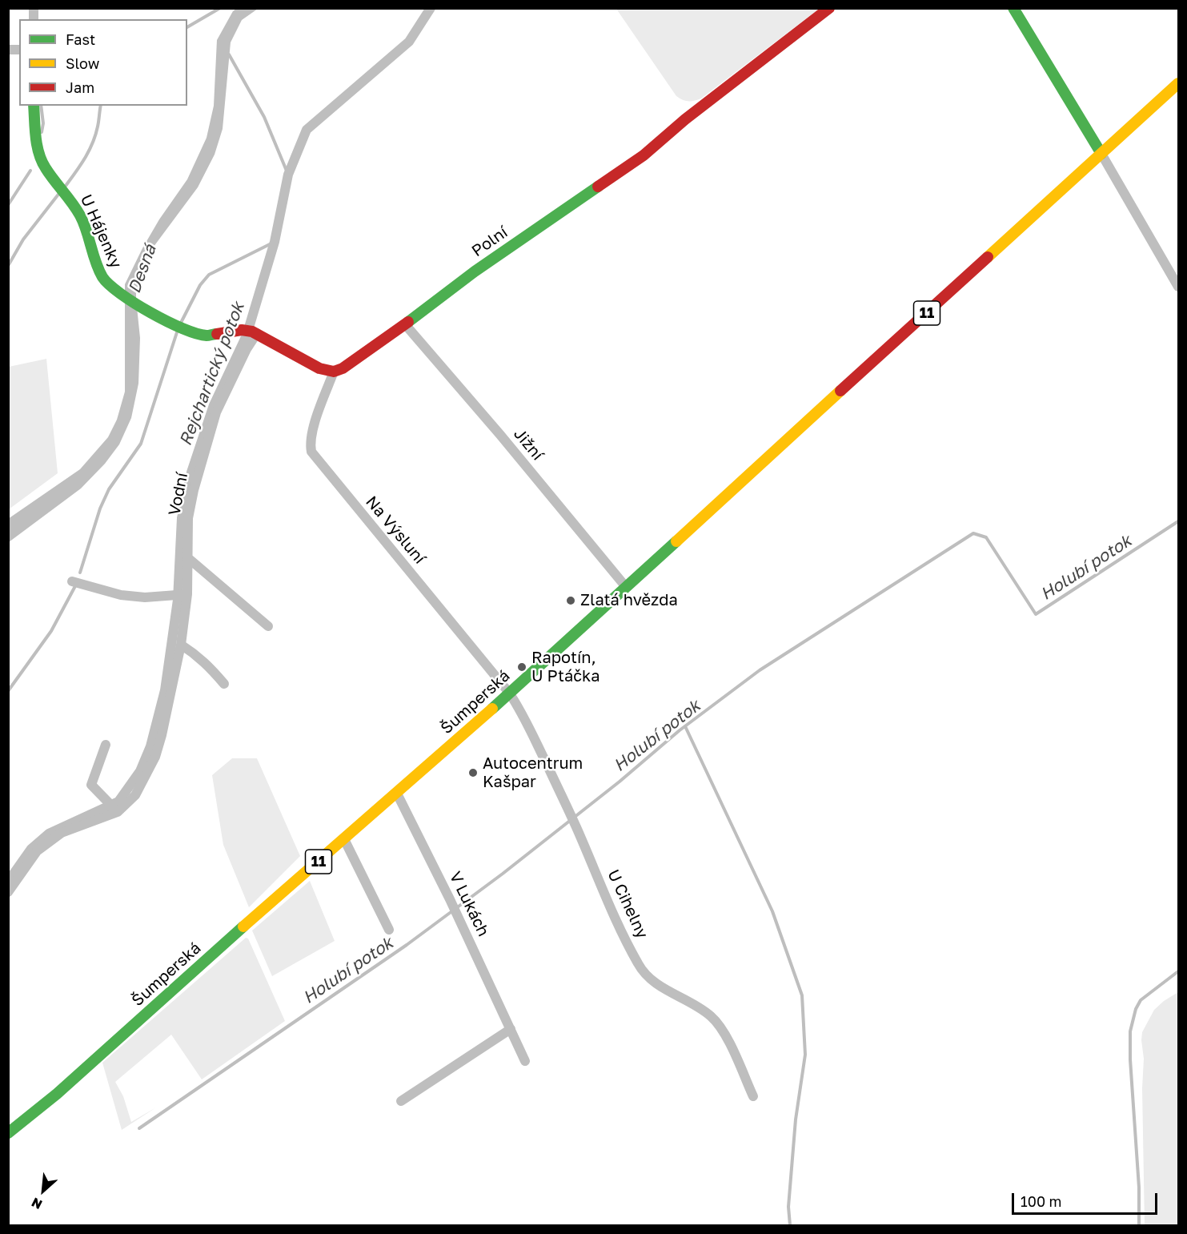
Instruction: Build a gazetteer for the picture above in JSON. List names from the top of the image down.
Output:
{
  "streets": {
    "main road": [
      "U Hájenky",
      "Polní",
      "11",
      "Šumperská"
    ],
    "street": [
      "Jižní",
      "Vodní",
      "Na Výsluní",
      "V Lukách",
      "U Cihelny"
    ]
  },
  "crossings": [
    ["U Hájenky", "Vodní"],
    ["Polní", "Jižní"],
    ["Polní", "Na Výsluní"],
    ["11", "Jižní"],
    ["11", "Šumperská"],
    ["Jižní", "Šumperská"],
    ["Na Výsluní", "Šumperská"],
    ["Na Výsluní", "U Cihelny"],
    ["Šumperská", "V Lukách"],
    ["Šumperská", "U Cihelny"]
  ],
  "water": ["Desná", "Rejchartický potok", "Holubí potok"],
  "places": ["Zlatá hvězda", "Rapotín, U Ptáčka", "Autocentrum Kašpar"],
  "legend": ["Fast", "Slow", "Jam"],
  "scale_bar": "100 m",
  "north": "bottom left"
}
